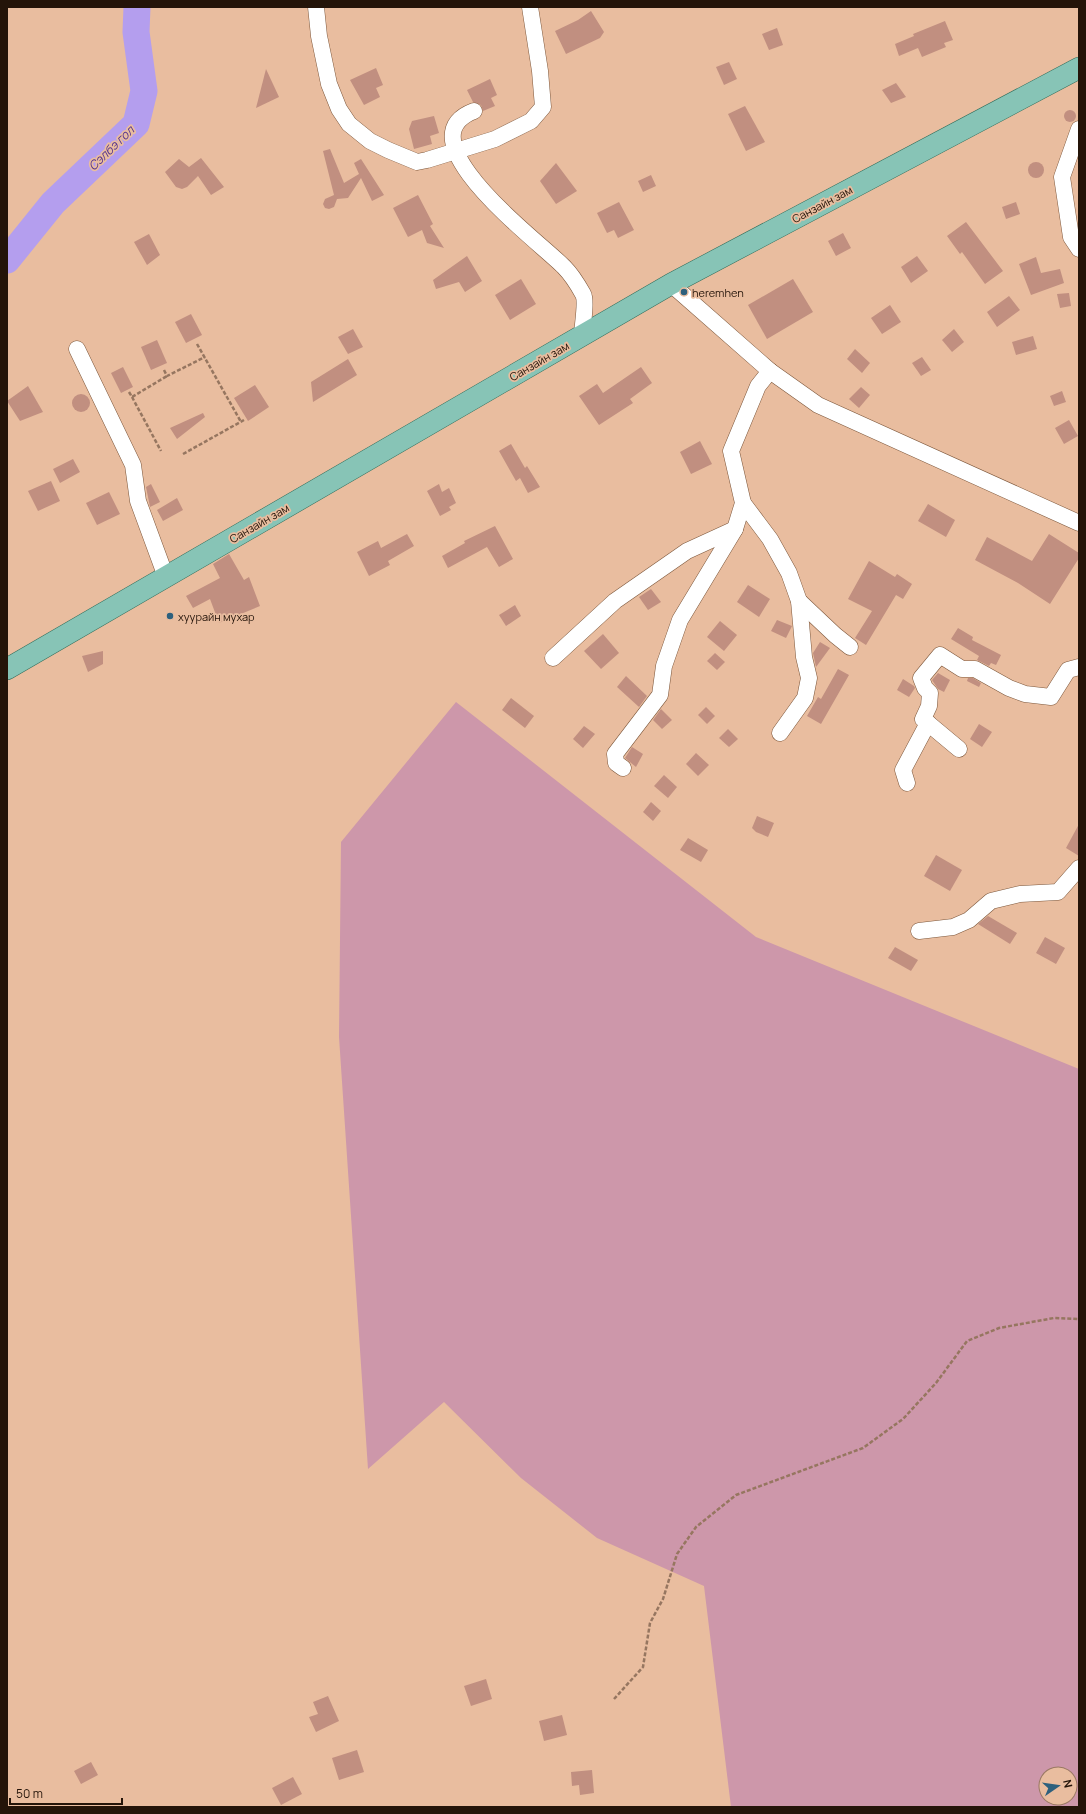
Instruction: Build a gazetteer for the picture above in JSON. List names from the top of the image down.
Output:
{
  "streets": {
    "main road": ["Санзайн зам"]
  },
  "water": ["Сэлбэ гол"],
  "places": ["heremhen", "хуурайн мухар"],
  "scale_bar": "50 m",
  "north": "right"
}
